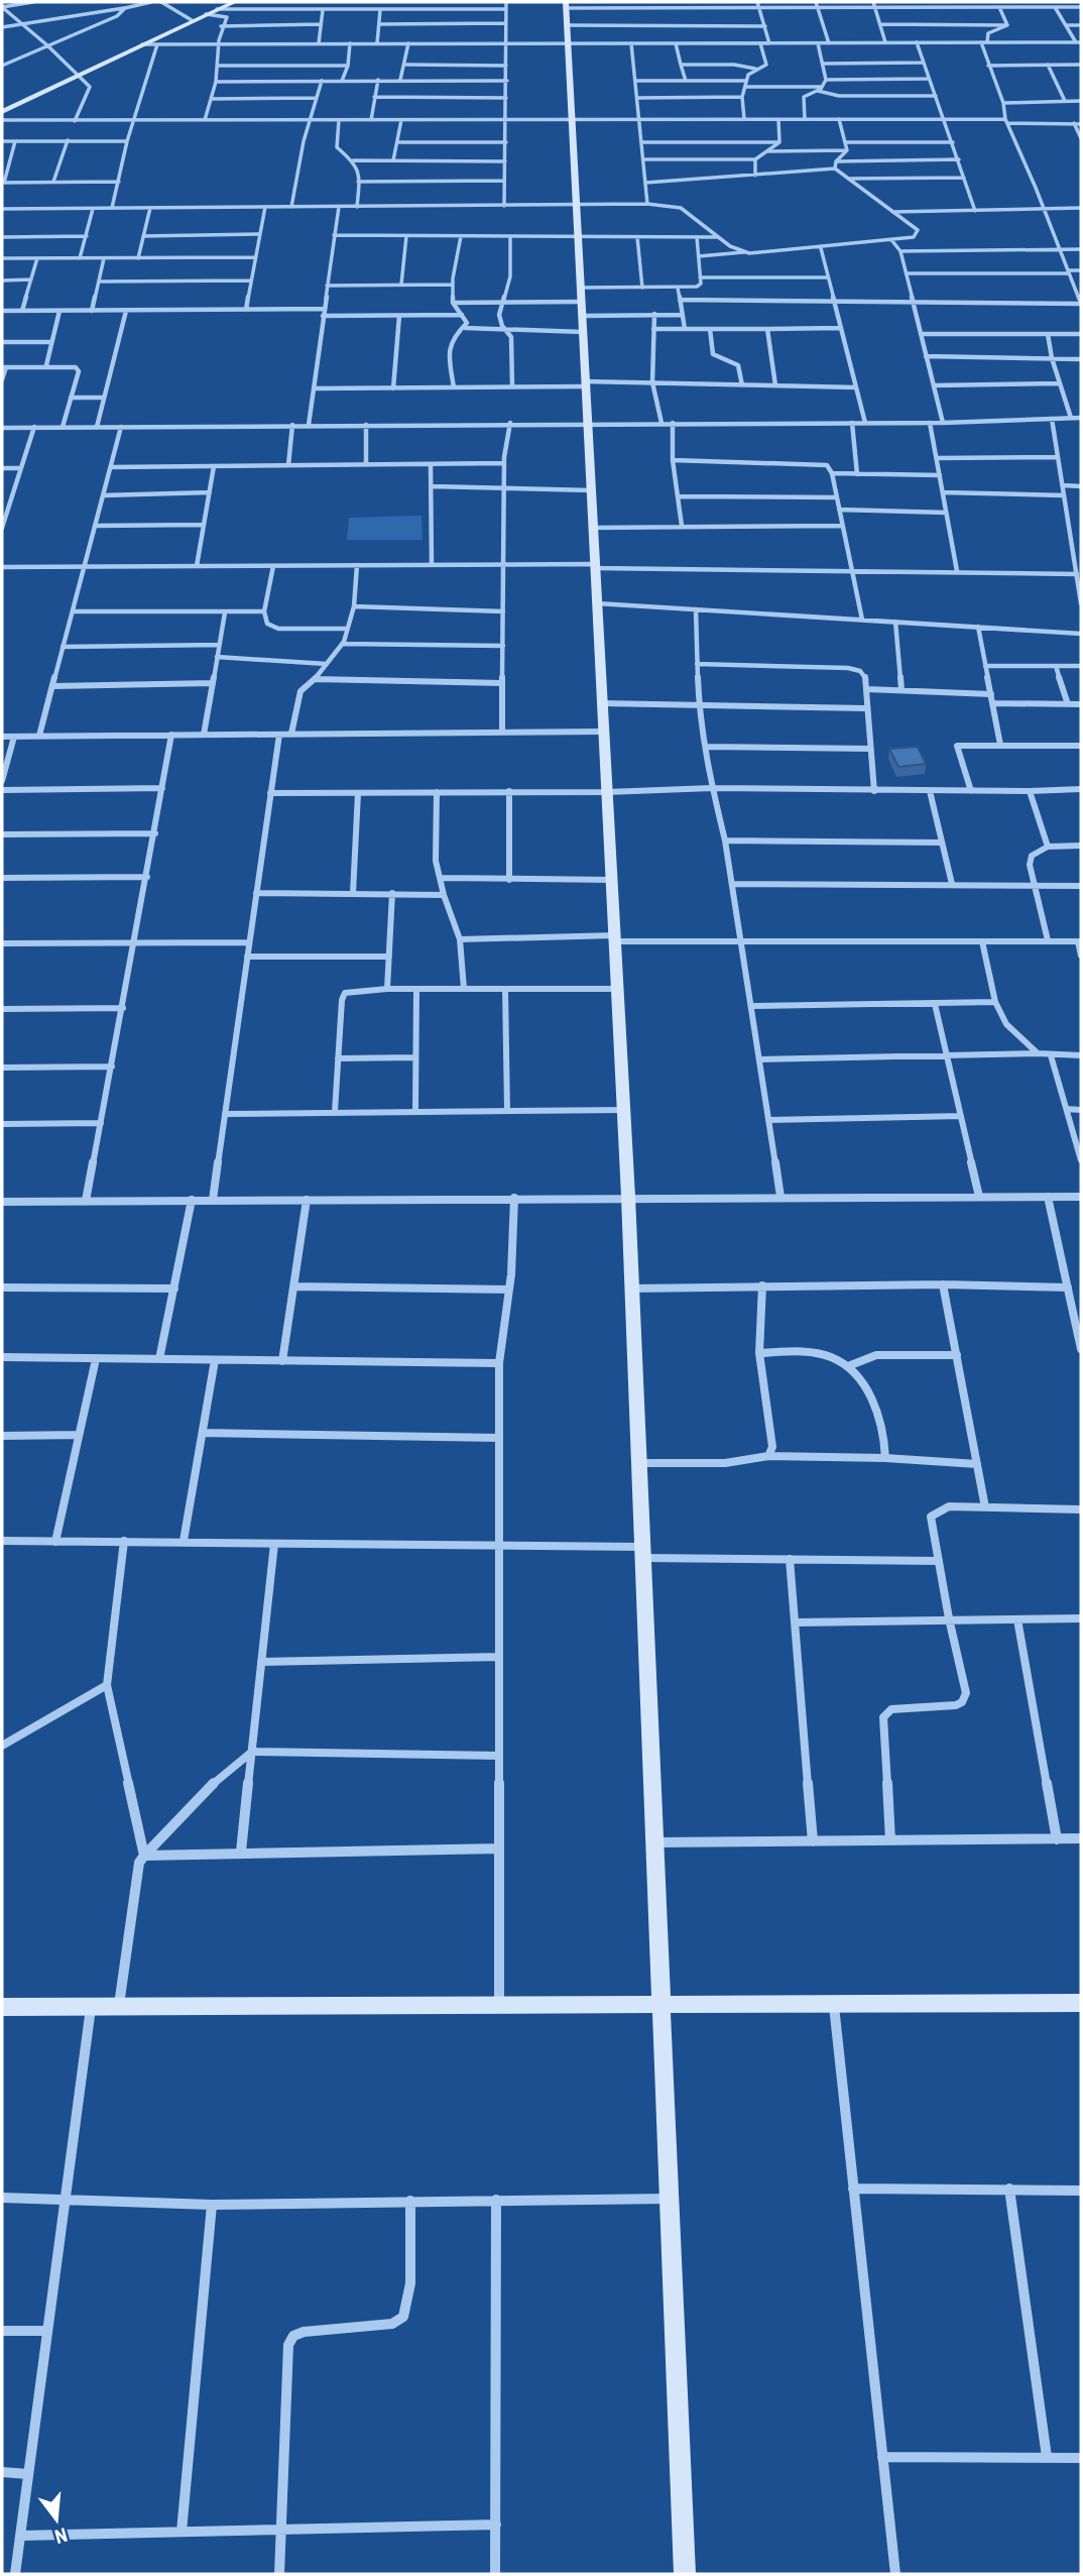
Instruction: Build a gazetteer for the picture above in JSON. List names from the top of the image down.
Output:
{
  "north": "bottom"
}
